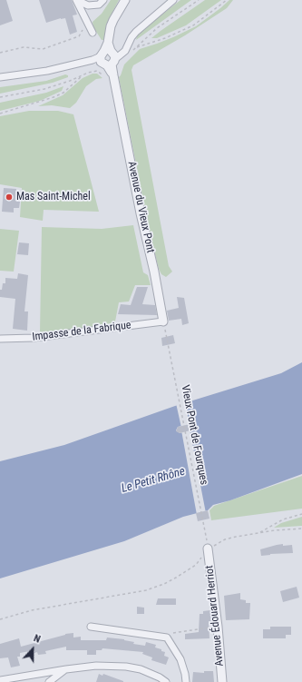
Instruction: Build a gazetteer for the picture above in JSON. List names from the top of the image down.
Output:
{
  "streets": {
    "street": ["Avenue du Vieux Pont", "Impasse de la Fabrique", "Avenue Édouard Herriot"],
    "path": ["Vieux Pont de Fourques"]
  },
  "crossings": [
    ["Avenue du Vieux Pont", "Impasse de la Fabrique"],
    ["Avenue du Vieux Pont", "Vieux Pont de Fourques"],
    ["Impasse de la Fabrique", "Vieux Pont de Fourques"]
  ],
  "water": ["Le Petit Rhône"],
  "places": ["Mas Saint-Michel"],
  "north": "top"
}
